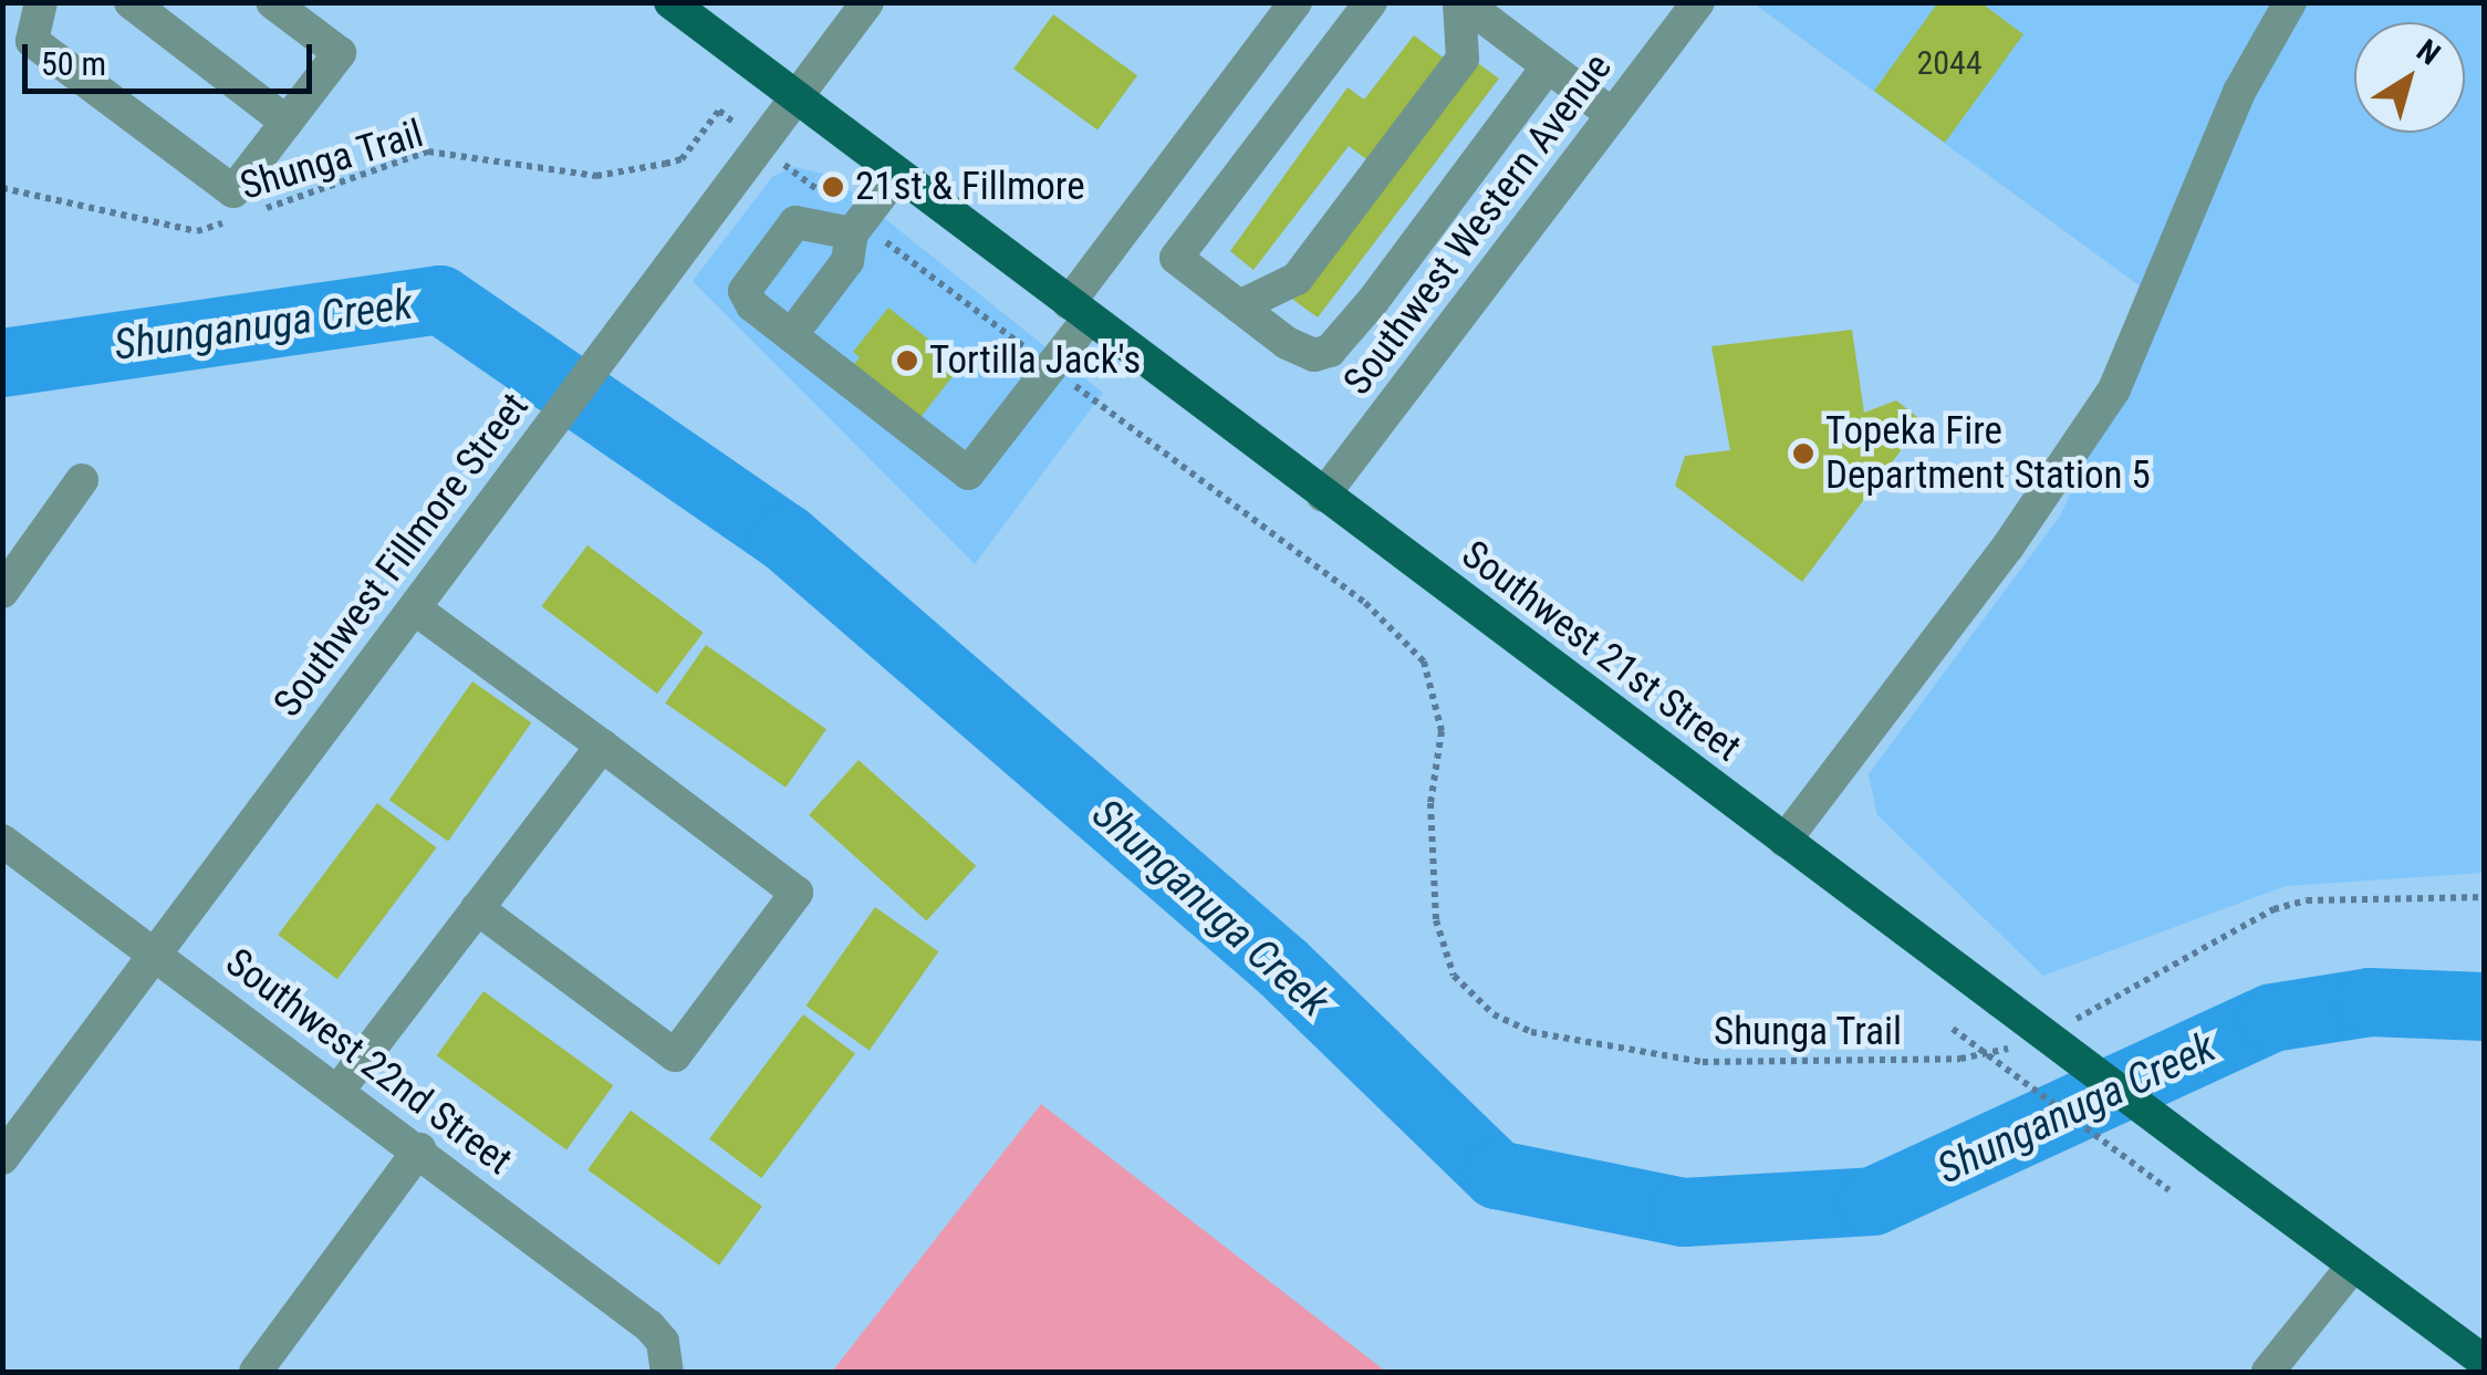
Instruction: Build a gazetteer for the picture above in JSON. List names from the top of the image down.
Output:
{
  "streets": {
    "main road": ["Southwest 21st Street"],
    "street": ["Southwest Western Avenue", "Southwest Fillmore Street", "Southwest 22nd Street"],
    "path": ["Shunga Trail"]
  },
  "crossings": [
    ["Southwest Western Avenue", "Southwest 21st Street"],
    ["Southwest Fillmore Street", "Southwest 21st Street"],
    ["Southwest Fillmore Street", "Southwest 22nd Street"]
  ],
  "water": ["Shunganuga Creek"],
  "places": ["21st & Fillmore", "Tortilla Jack's", "Topeka Fire Department Station 5"],
  "house_numbers": ["2044"],
  "scale_bar": "50 m",
  "north": "top right"
}
